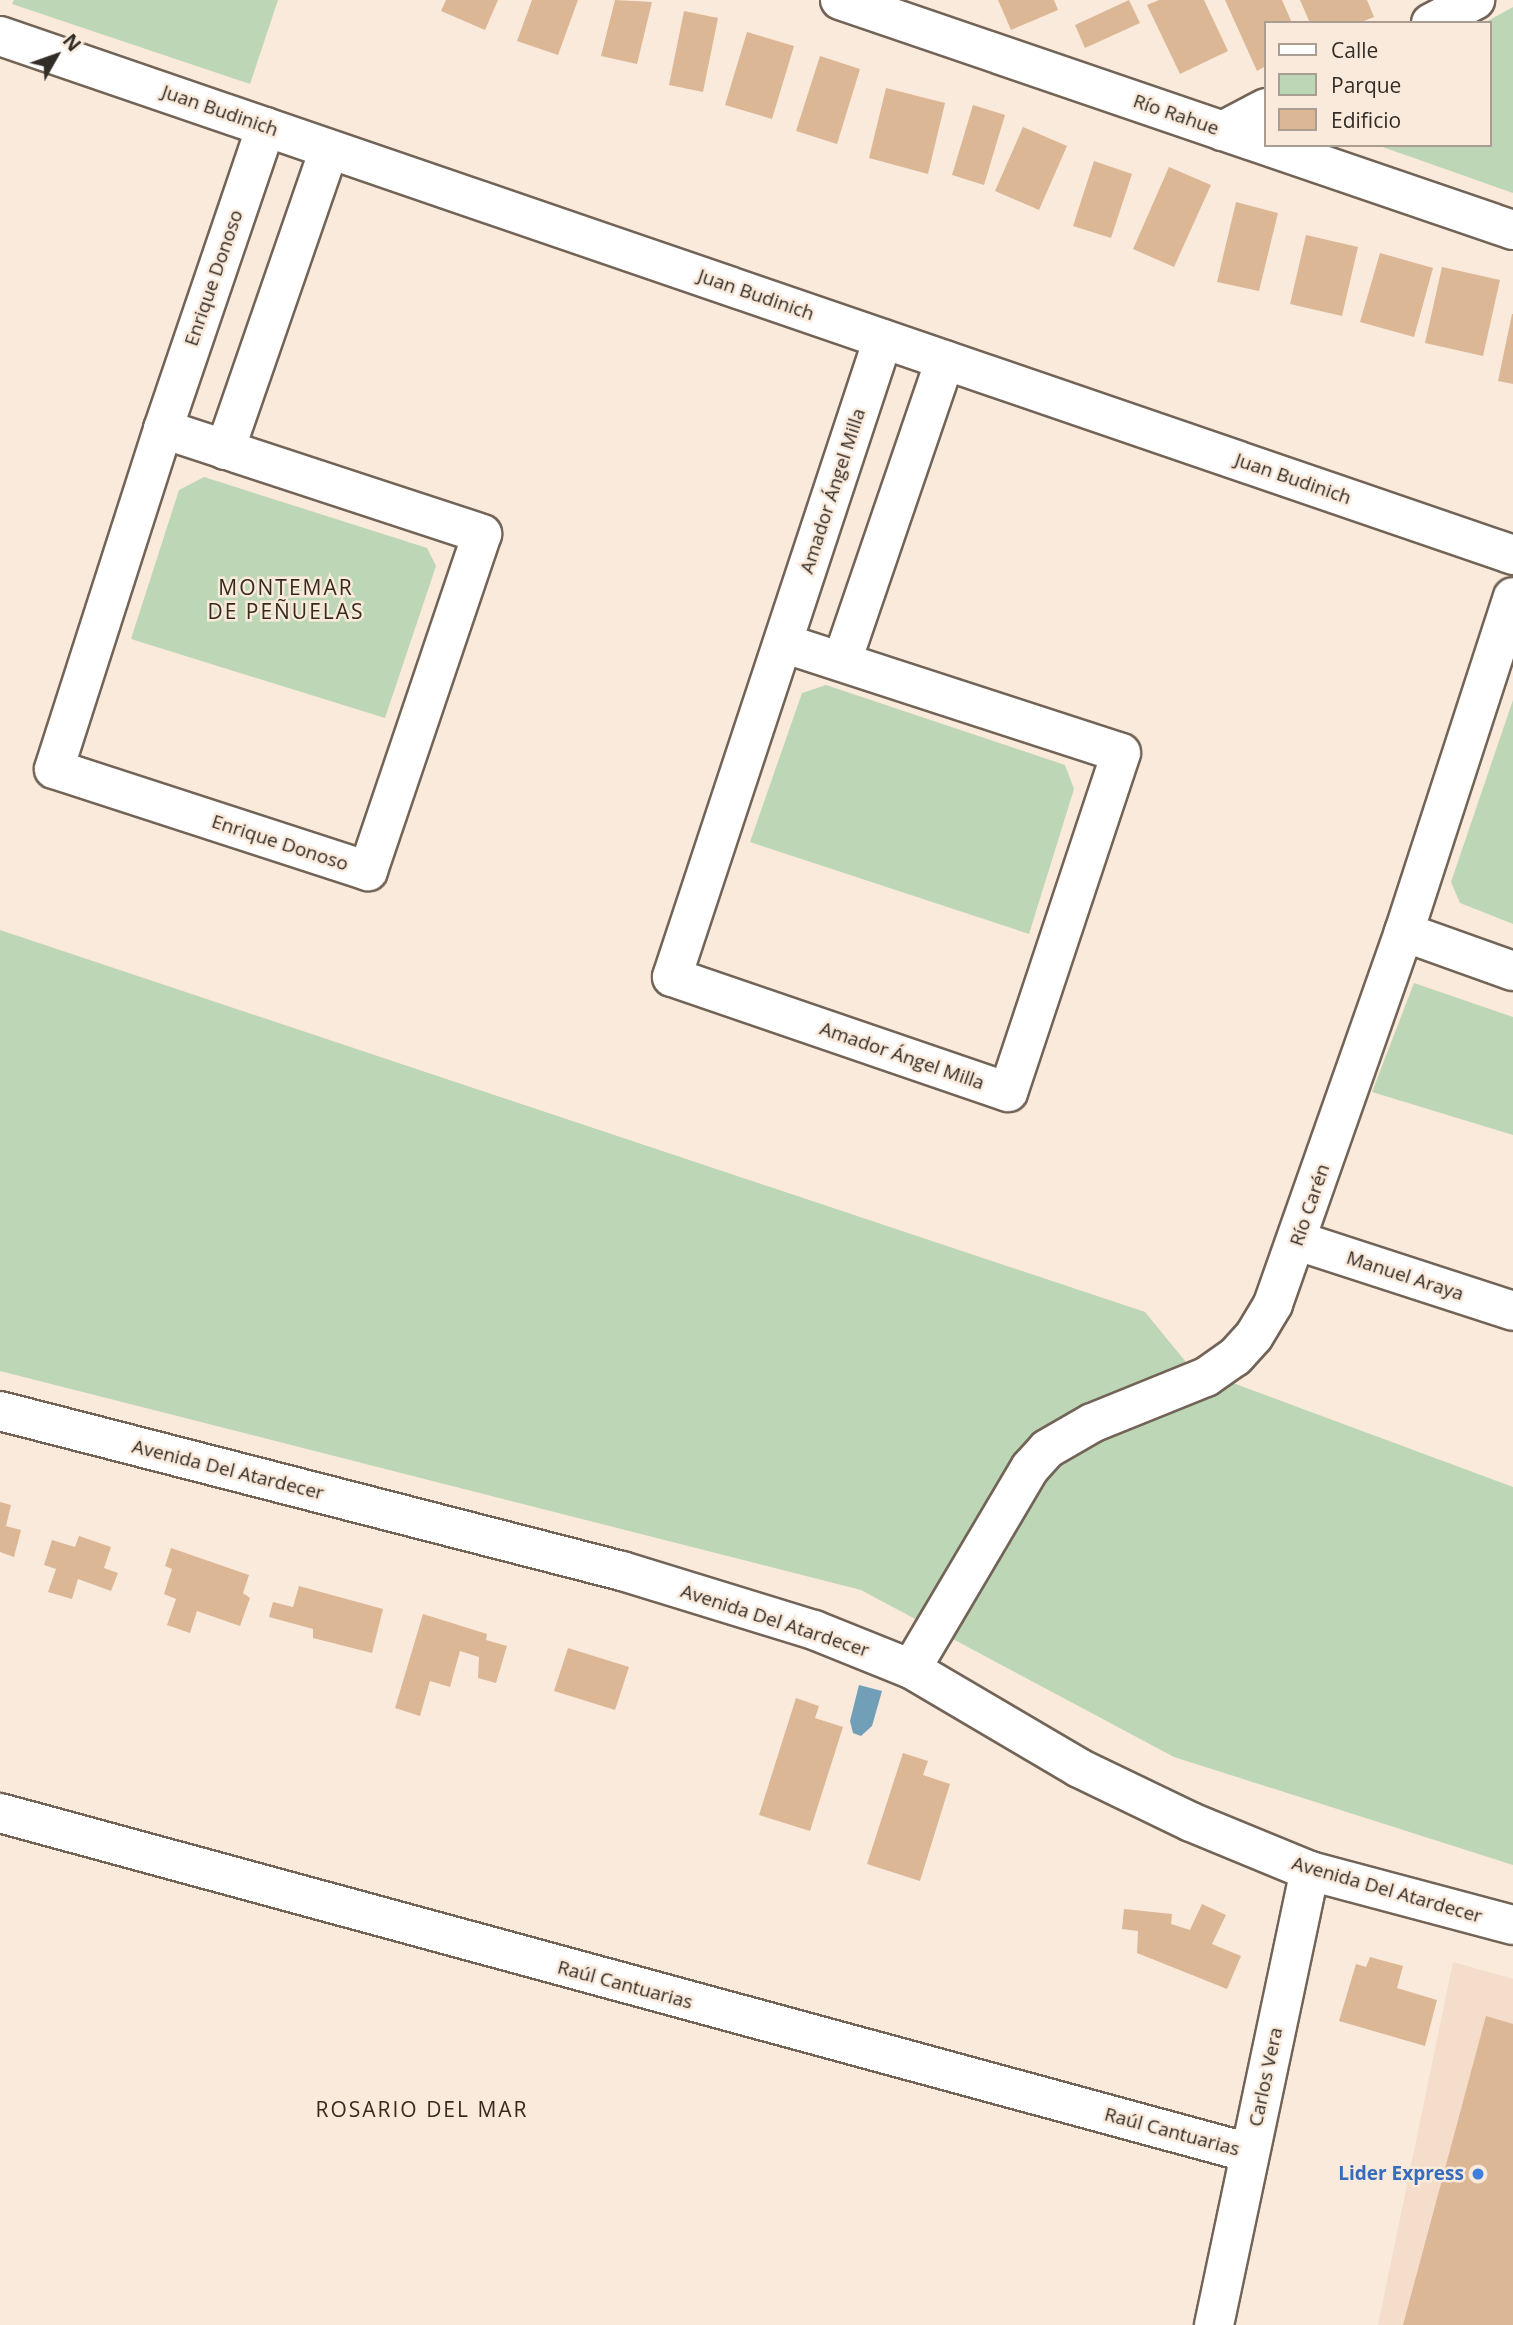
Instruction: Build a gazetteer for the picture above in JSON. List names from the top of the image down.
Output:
{
  "streets": {
    "street": [
      "Juan Budinich",
      "Río Rahue",
      "Enrique Donoso",
      "Amador Ángel Milla",
      "Río Carén",
      "Manuel Araya",
      "Avenida Del Atardecer",
      "Raúl Cantuarias",
      "Carlos Vera"
    ]
  },
  "crossings": [
    ["Juan Budinich", "Enrique Donoso"],
    ["Juan Budinich", "Amador Ángel Milla"],
    ["Río Carén", "Manuel Araya"],
    ["Río Carén", "Avenida Del Atardecer"],
    ["Avenida Del Atardecer", "Carlos Vera"],
    ["Raúl Cantuarias", "Carlos Vera"]
  ],
  "districts": ["MONTEMAR DE PEÑUELAS", "ROSARIO DEL MAR"],
  "places": ["Lider Express"],
  "legend": ["Calle", "Parque", "Edificio"],
  "north": "top right"
}
